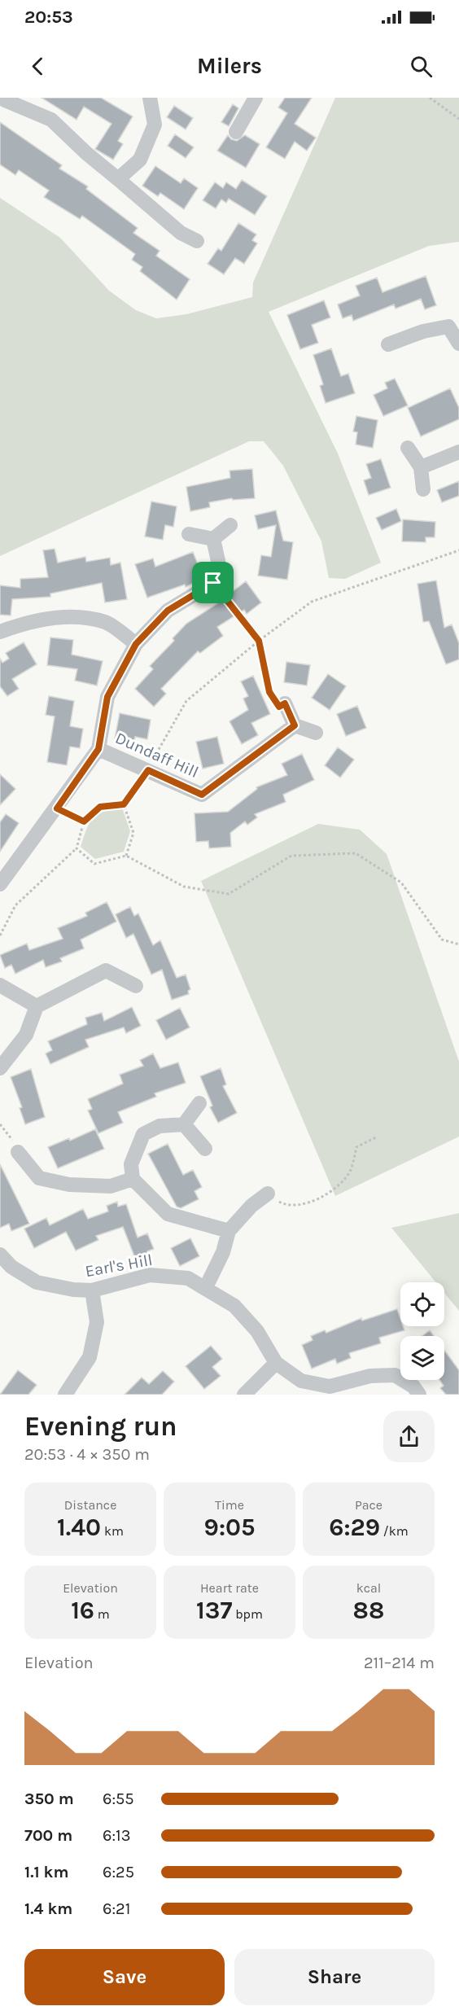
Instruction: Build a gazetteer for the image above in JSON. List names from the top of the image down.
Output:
{
  "streets": {
    "street": ["Dundaff Hill", "Earl's Hill"]
  },
  "page": {
    "status": "20:53",
    "header": "Milers",
    "heading": ["Evening run", "20:53 · 4 × 350 m"],
    "stats": [
      ["Distance", "1.40 km"],
      ["Time", "9:05"],
      ["Pace", "6:29 /km"],
      ["Elevation", "16 m"],
      ["Heart rate", "137 bpm"],
      ["kcal", "88"]
    ],
    "chart": ["Elevation", "211–214 m"],
    "list": [
      {
        "name": "350 m",
        "note": "6:55"
      },
      {
        "name": "700 m",
        "note": "6:13"
      },
      {
        "name": "1.1 km",
        "note": "6:25"
      },
      {
        "name": "1.4 km",
        "note": "6:21"
      }
    ],
    "buttons": ["Save", "Share"]
  }
}
